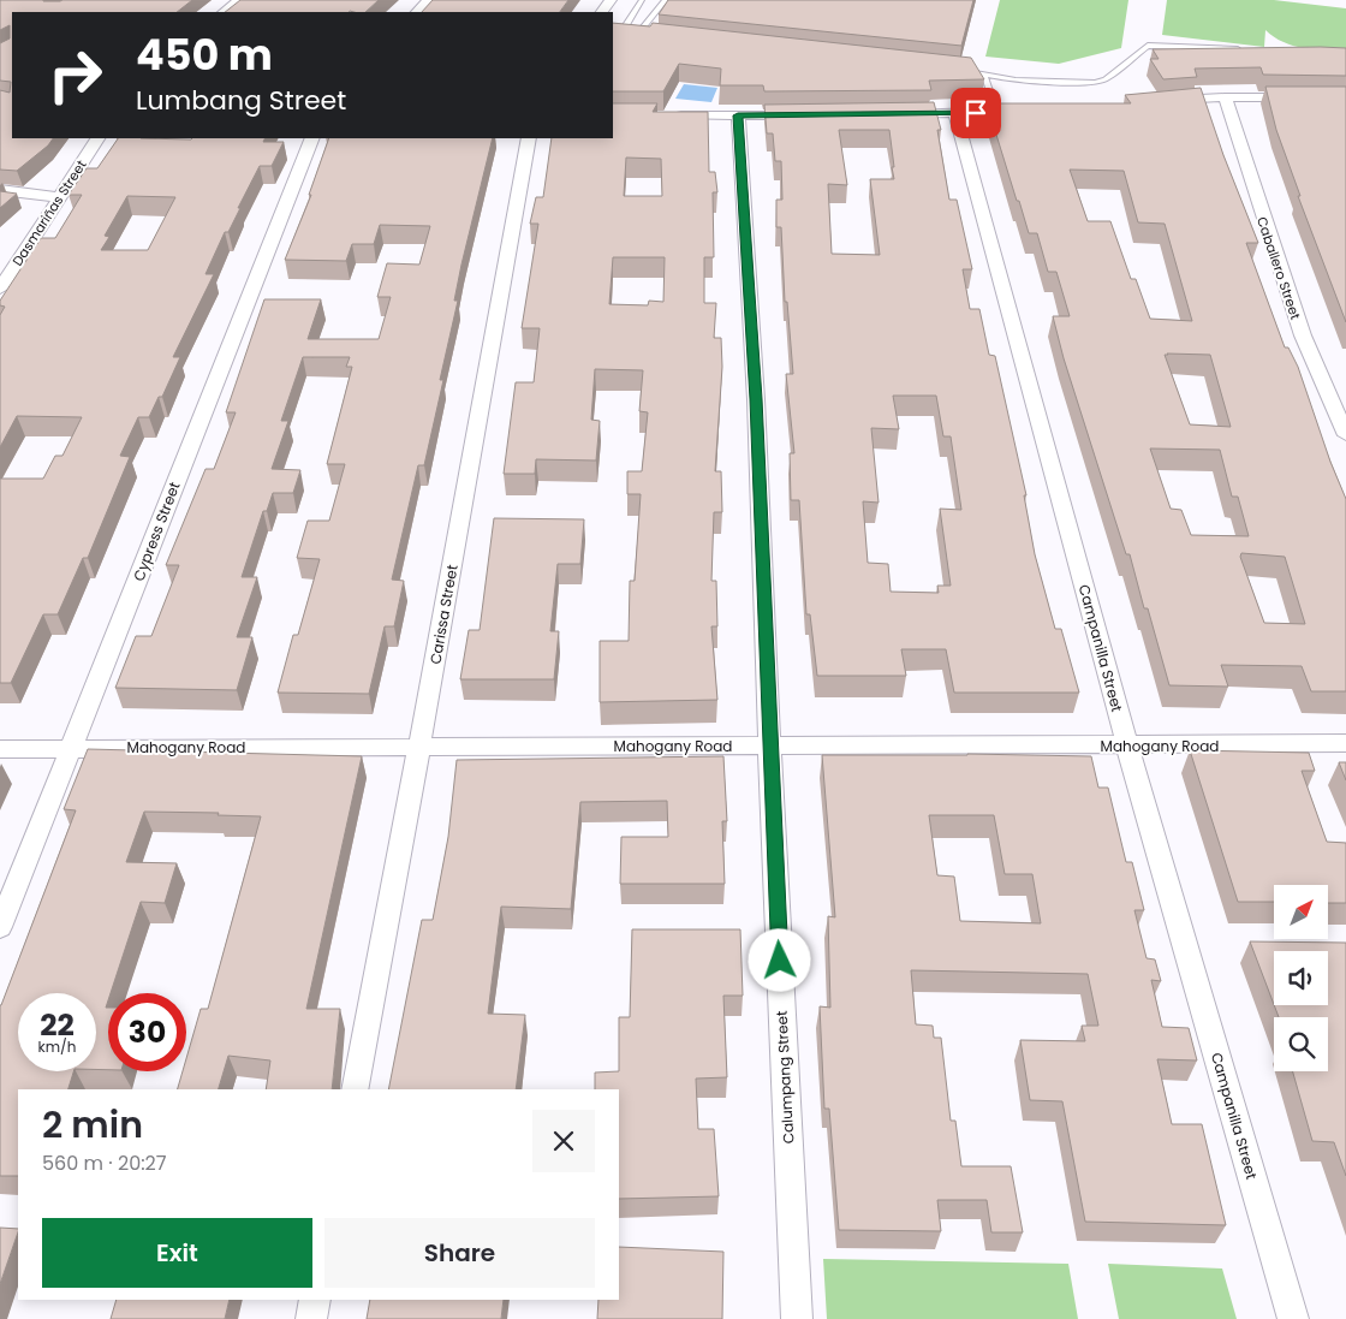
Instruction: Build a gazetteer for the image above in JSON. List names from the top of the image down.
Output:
{
  "streets": {
    "street": [
      "Dasmariñas Street",
      "Caballero Street",
      "Cypress Street",
      "Carissa Street",
      "Campanilla Street",
      "Mahogany Road",
      "Calumpang Street"
    ]
  },
  "crossings": [
    ["Cypress Street", "Mahogany Road"],
    ["Carissa Street", "Mahogany Road"],
    ["Campanilla Street", "Mahogany Road"],
    ["Mahogany Road", "Calumpang Street"]
  ],
  "north": "top right",
  "page": {
    "turn": ["450 m", "Lumbang Street"],
    "speed": "22 km/h",
    "limit": "30",
    "heading": ["2 min", "560 m · 20:27"],
    "buttons": ["Exit", "Share"]
  }
}
